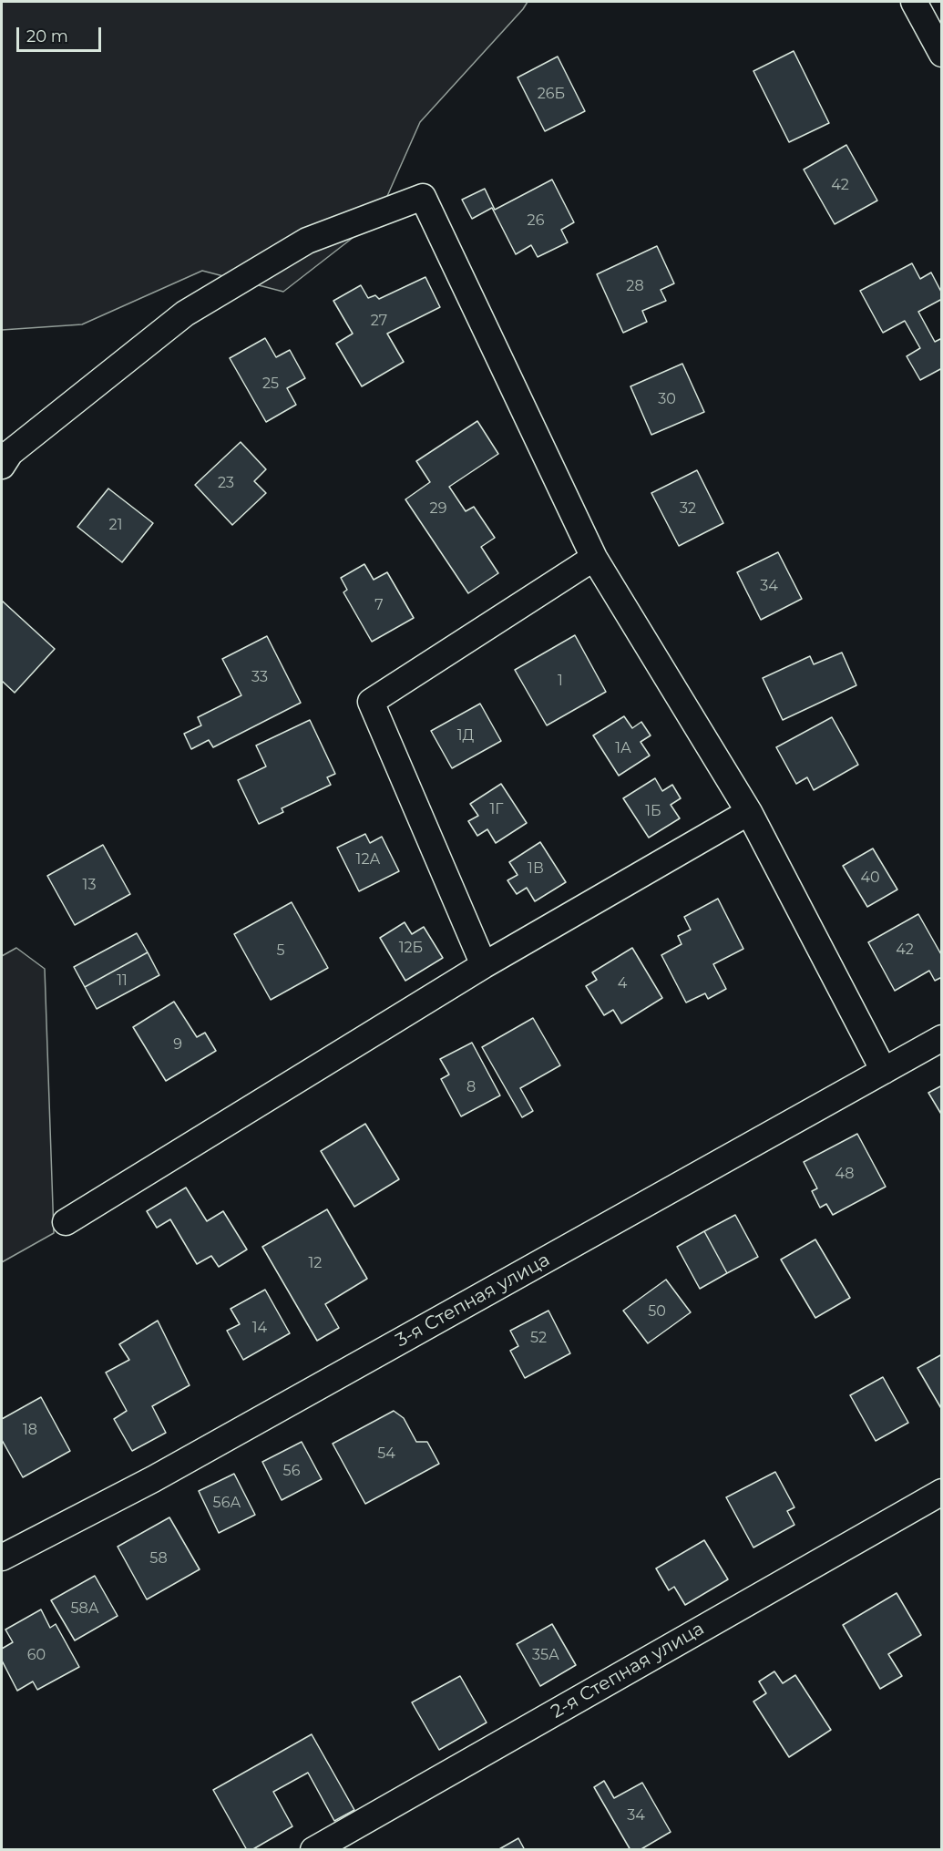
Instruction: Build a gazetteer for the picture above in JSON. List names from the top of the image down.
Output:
{
  "streets": {
    "street": ["3-я Степная улица", "2-я Степная улица"]
  },
  "house_numbers": [
    "26Б",
    "42",
    "26",
    "28",
    "27",
    "25",
    "30",
    "23",
    "29",
    "32",
    "21",
    "34",
    "7",
    "33",
    "1",
    "1Д",
    "1А",
    "1Г",
    "1Б",
    "12А",
    "1В",
    "40",
    "13",
    "12Б",
    "42",
    "5",
    "11",
    "4",
    "9",
    "8",
    "48",
    "12",
    "50",
    "14",
    "52",
    "18",
    "54",
    "56",
    "56А",
    "58",
    "58А",
    "60",
    "35А",
    "34"
  ],
  "scale_bar": "20 m"
}
